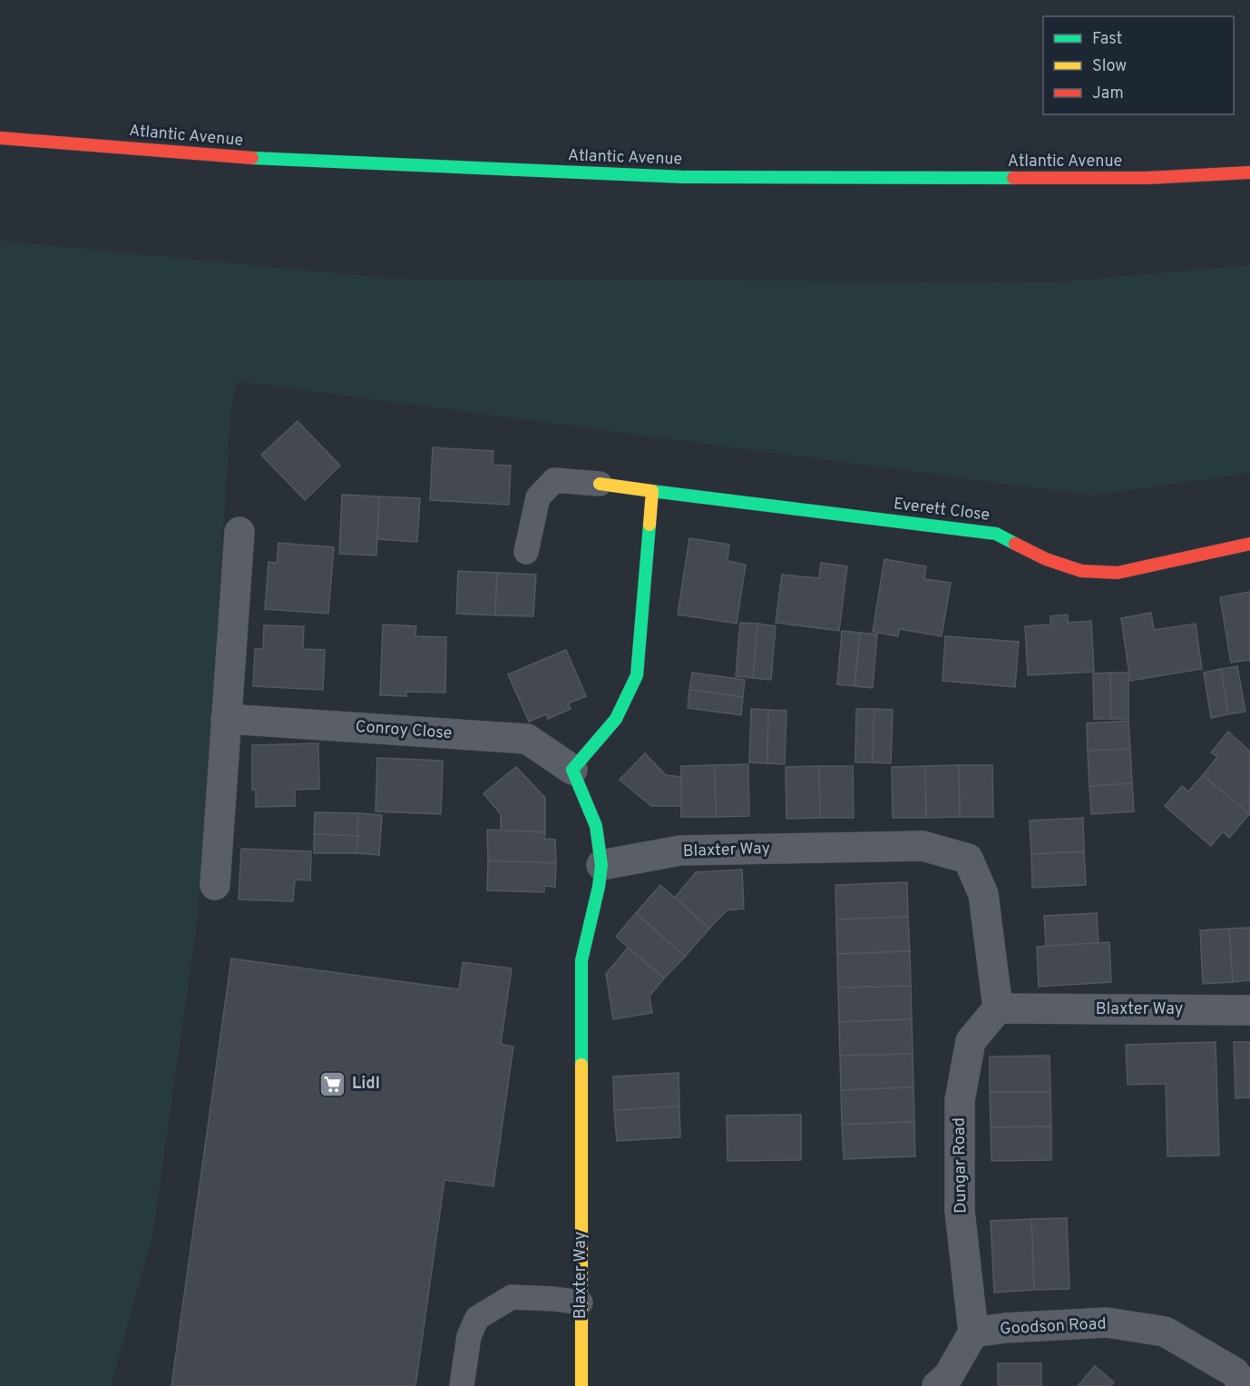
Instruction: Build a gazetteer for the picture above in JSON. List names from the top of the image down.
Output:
{
  "streets": {
    "street": [
      "Atlantic Avenue",
      "Everett Close",
      "Conroy Close",
      "Blaxter Way",
      "Dungar Road",
      "Goodson Road"
    ]
  },
  "crossings": [
    ["Blaxter Way", "Dungar Road"],
    ["Dungar Road", "Goodson Road"]
  ],
  "places": {
    "supermarket": ["Lidl"]
  },
  "legend": ["Fast", "Slow", "Jam"]
}
